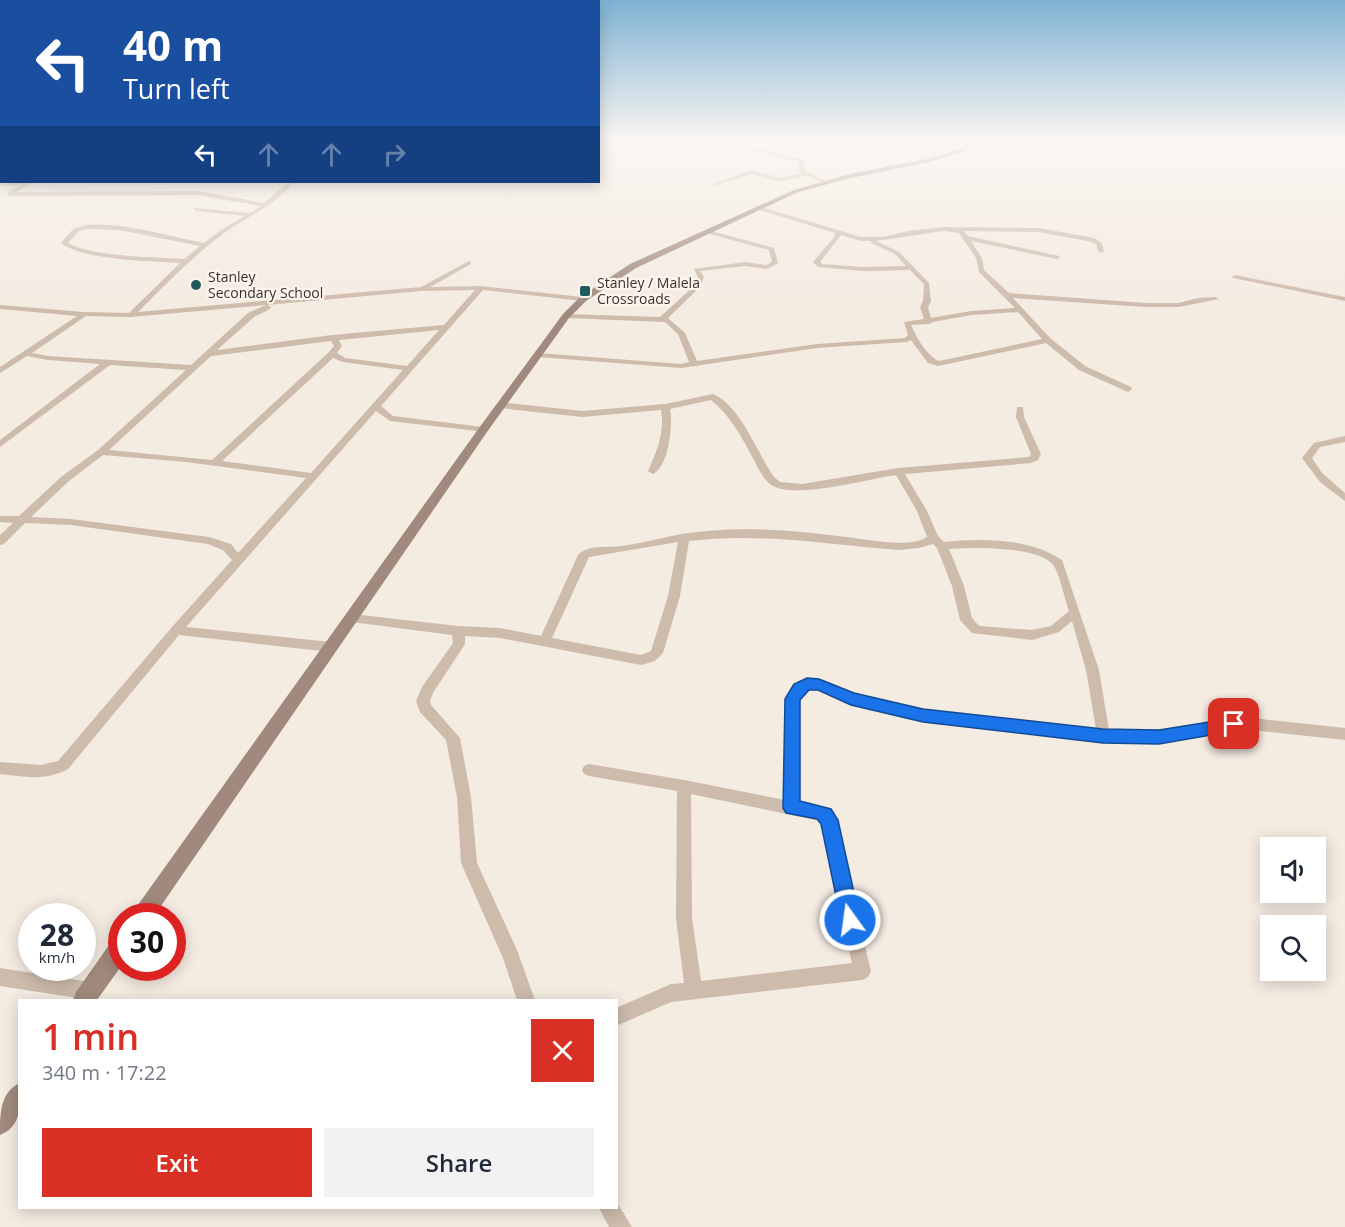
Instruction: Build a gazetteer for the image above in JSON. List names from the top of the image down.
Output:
{
  "places": {
    "other": ["Stanley Secondary School"],
    "transit": ["Stanley / Malela Crossroads"]
  },
  "page": {
    "turn": ["40 m", "Turn left"],
    "speed": "28 km/h",
    "limit": "30",
    "heading": ["1 min", "340 m · 17:22"],
    "buttons": ["Exit", "Share"]
  }
}
